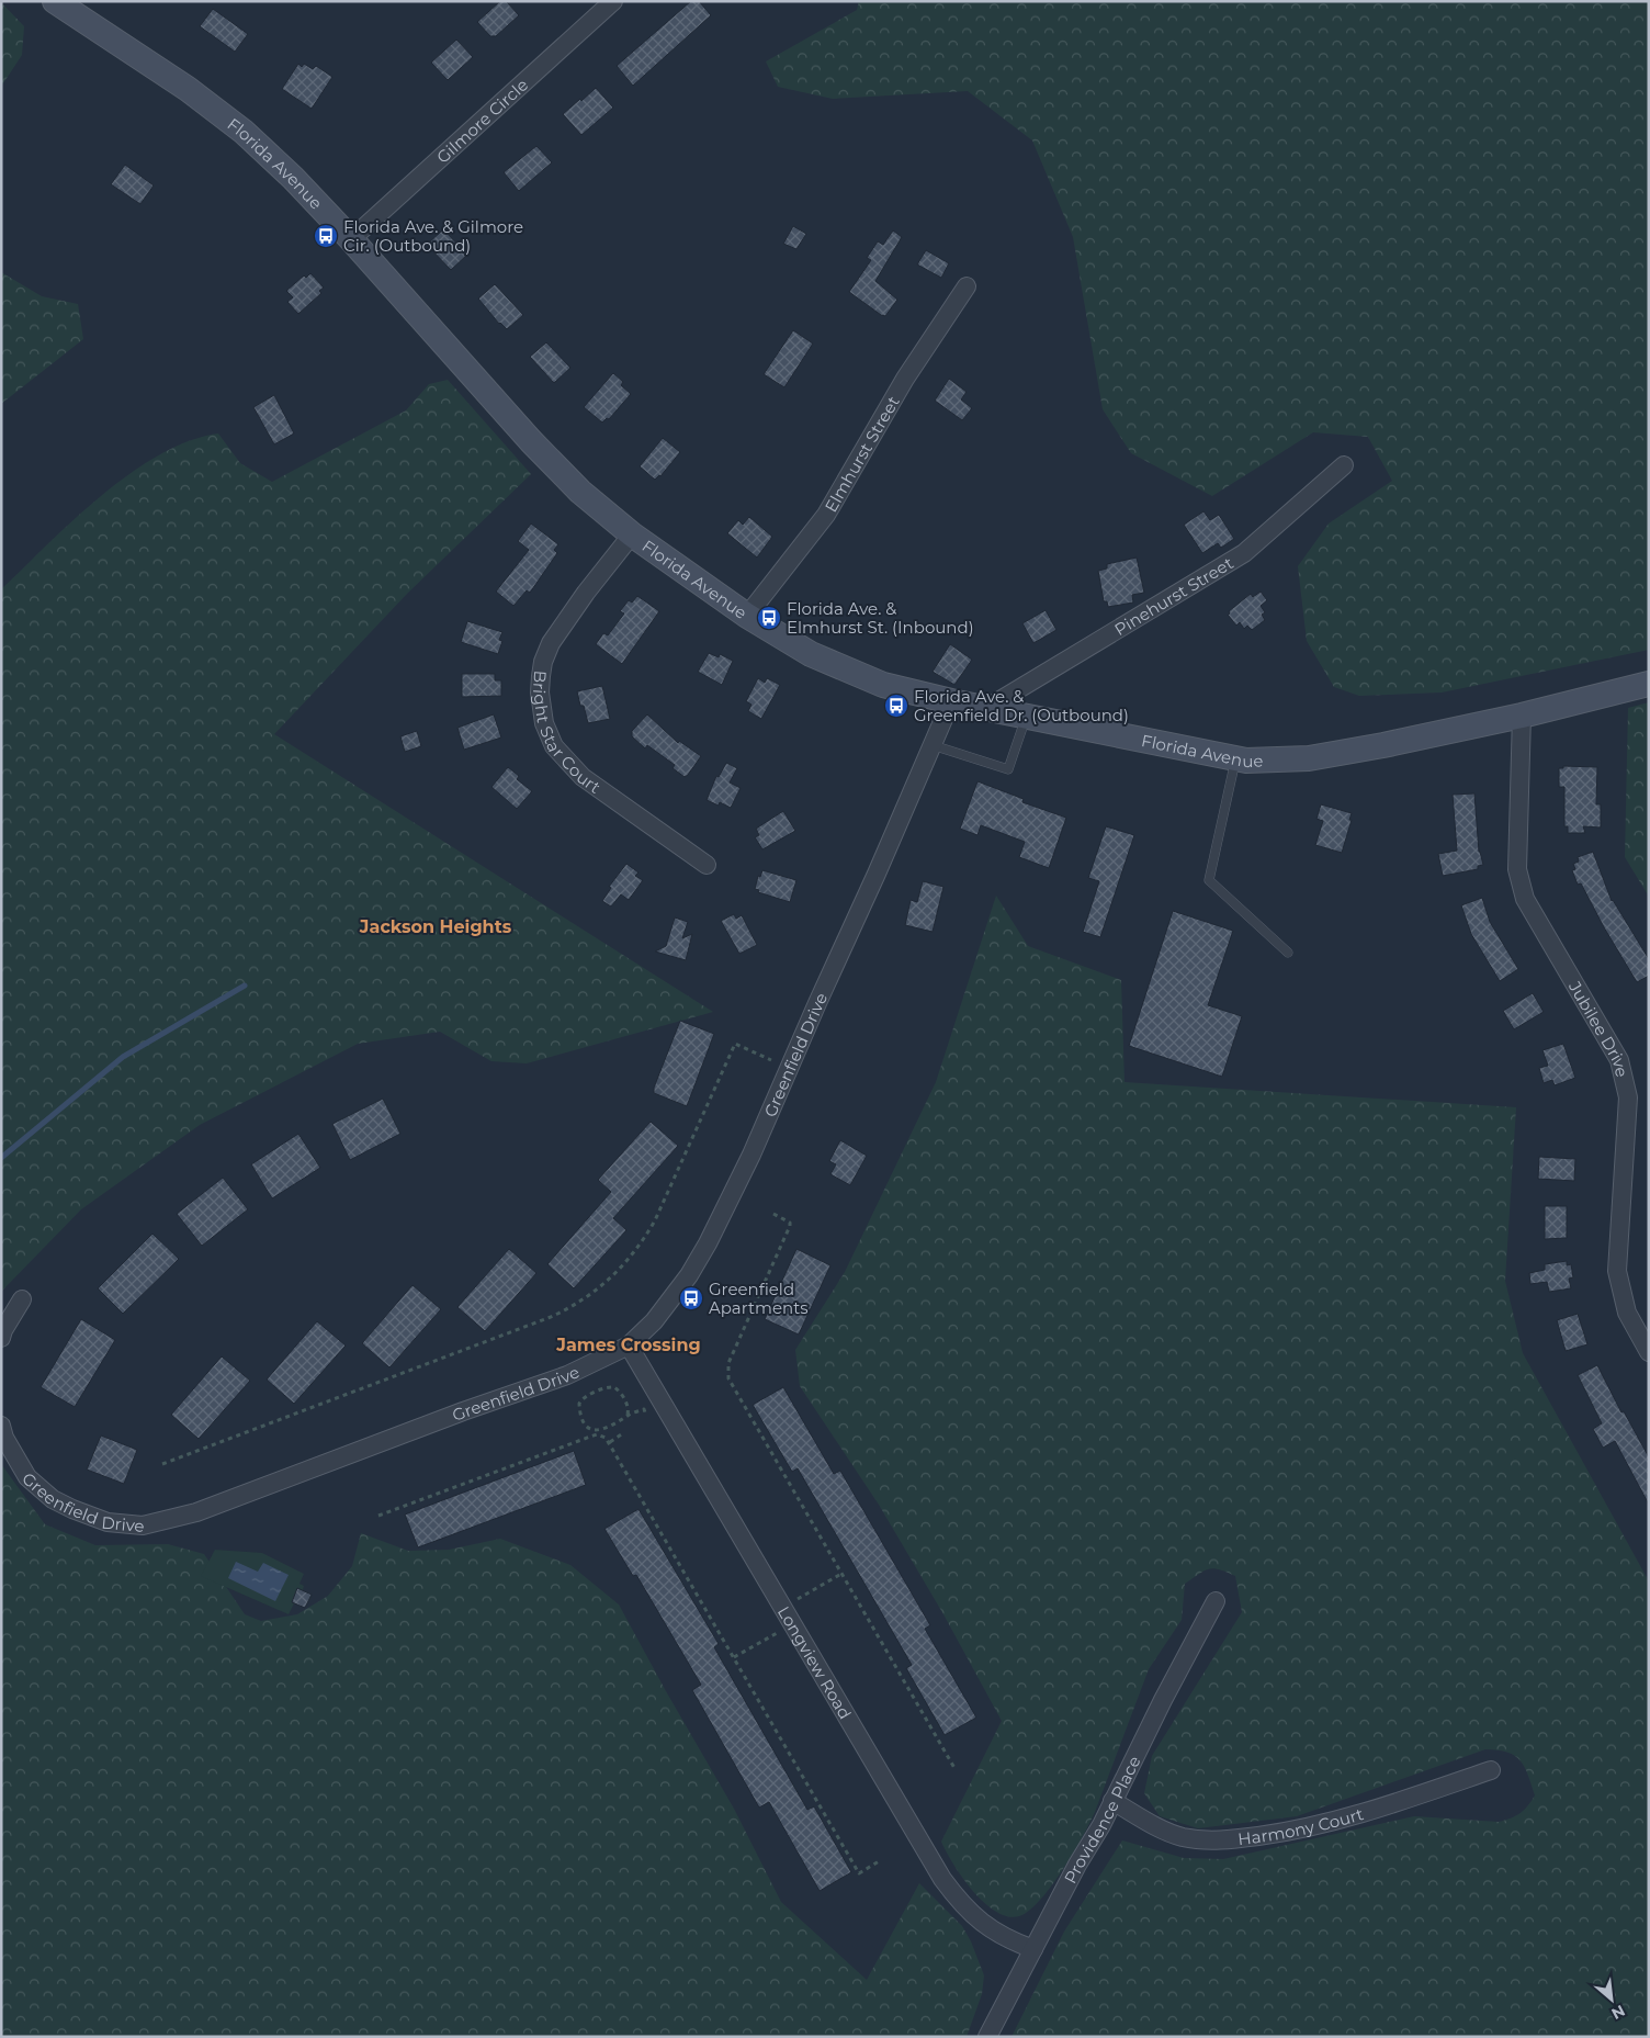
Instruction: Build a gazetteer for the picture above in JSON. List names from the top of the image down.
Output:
{
  "streets": {
    "main road": ["Florida Avenue"],
    "street": [
      "Gilmore Circle",
      "Elmhurst Street",
      "Pinehurst Street",
      "Bright Star Court",
      "Jubilee Drive",
      "Greenfield Drive",
      "Longview Road",
      "Providence Place",
      "Harmony Court"
    ]
  },
  "crossings": [
    ["Gilmore Circle", "Florida Avenue"],
    ["Florida Avenue", "Elmhurst Street"],
    ["Florida Avenue", "Pinehurst Street"],
    ["Florida Avenue", "Bright Star Court"],
    ["Florida Avenue", "Jubilee Drive"],
    ["Florida Avenue", "Greenfield Drive"],
    ["Greenfield Drive", "Longview Road"],
    ["Longview Road", "Providence Place"],
    ["Providence Place", "Harmony Court"]
  ],
  "districts": ["Jackson Heights", "James Crossing"],
  "places": {
    "bus stop": [
      "Florida Ave. & Gilmore Cir. (Outbound)",
      "Florida Ave. & Elmhurst St. (Inbound)",
      "Florida Ave. & Greenfield Dr. (Outbound)",
      "Greenfield Apartments"
    ]
  },
  "north": "bottom right"
}
